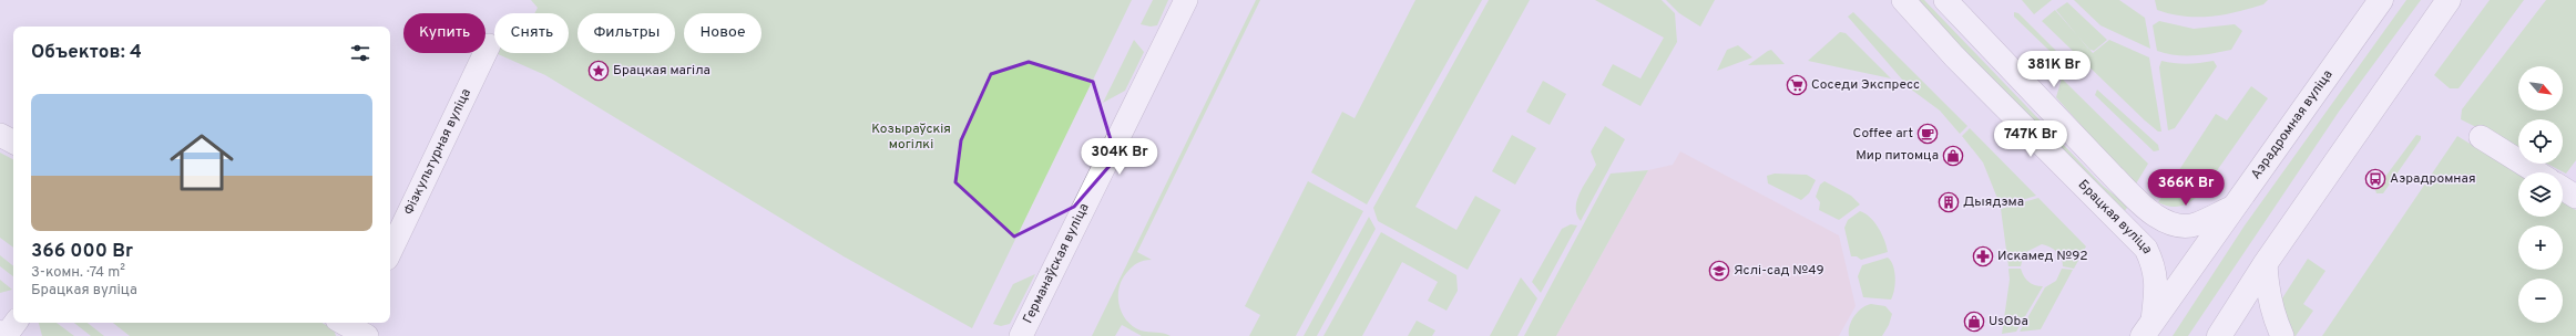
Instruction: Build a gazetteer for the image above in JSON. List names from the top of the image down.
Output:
{
  "streets": {
    "main road": ["Аэрадромная вуліца"],
    "street": ["Фізкультурная вуліца", "Брацкая вуліца", "Германаўская вуліца"]
  },
  "crossings": [
    ["Аэрадромная вуліца", "Брацкая вуліца"]
  ],
  "parks": ["Козыраўскія могілкі"],
  "places": {
    "place": ["Брацкая магіла"],
    "supermarket": ["Соседи Экспресс"],
    "cafe": ["Coffee art"],
    "shop": ["Мир питомца", "UsOba"],
    "bus stop": ["Аэрадромная"],
    "building": ["Дыядэма"],
    "pharmacy": ["Искамед №92"],
    "school or university": ["Яслі-сад №49"]
  },
  "north": "bottom right",
  "page": {
    "chip": [
      "Купить",
      "Снять",
      "Фильтры",
      "Новое"
    ],
    "heading": "Объектов: 4",
    "price": [
      "381K Br",
      "747K Br",
      "304K Br",
      "366K Br"
    ],
    "map_buttons": ["+", "−"],
    "list": [
      {
        "name": "366 000 Br",
        "note": "3-комн. · 74 m² · Брацкая вуліца"
      }
    ]
  }
}
